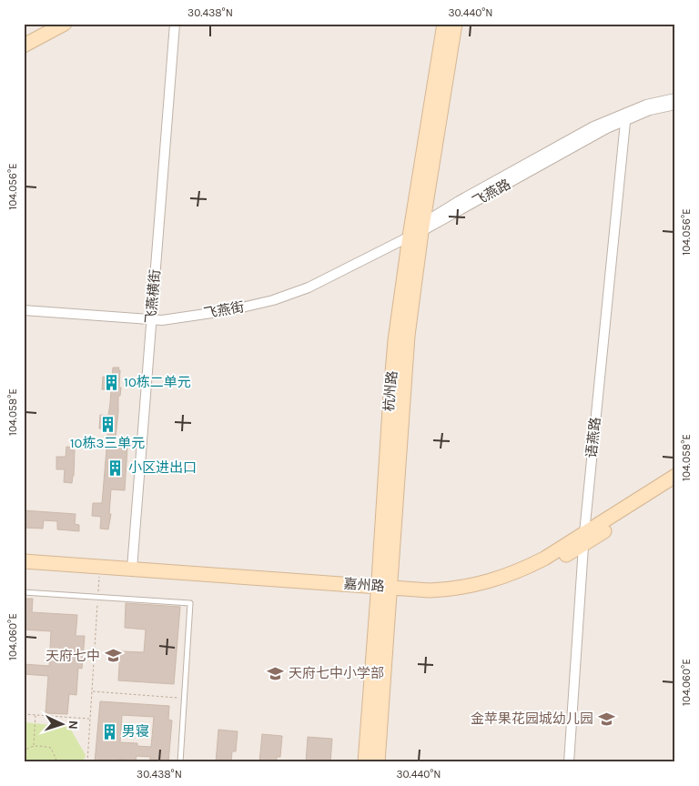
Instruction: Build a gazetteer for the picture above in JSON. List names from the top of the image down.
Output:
{
  "streets": {
    "main road": ["杭州路", "嘉州路"],
    "street": [
      "飞燕路",
      "飞燕横街",
      "飞燕街",
      "语燕路"
    ]
  },
  "crossings": [
    ["飞燕路", "飞燕街"],
    ["飞燕路", "杭州路"],
    ["飞燕路", "语燕路"],
    ["飞燕横街", "飞燕街"],
    ["飞燕横街", "嘉州路"],
    ["飞燕街", "杭州路"],
    ["杭州路", "嘉州路"]
  ],
  "places": {
    "building": [
      "10栋二单元",
      "10栋3三单元",
      "小区进出口",
      "男寝"
    ],
    "school or university": ["天府七中", "天府七中小学部", "金苹果花园城幼儿园"]
  },
  "north": "right",
  "coordinates": [
    "30.438°N",
    "30.440°N",
    "104.056°E",
    "104.058°E",
    "104.060°E"
  ]
}
